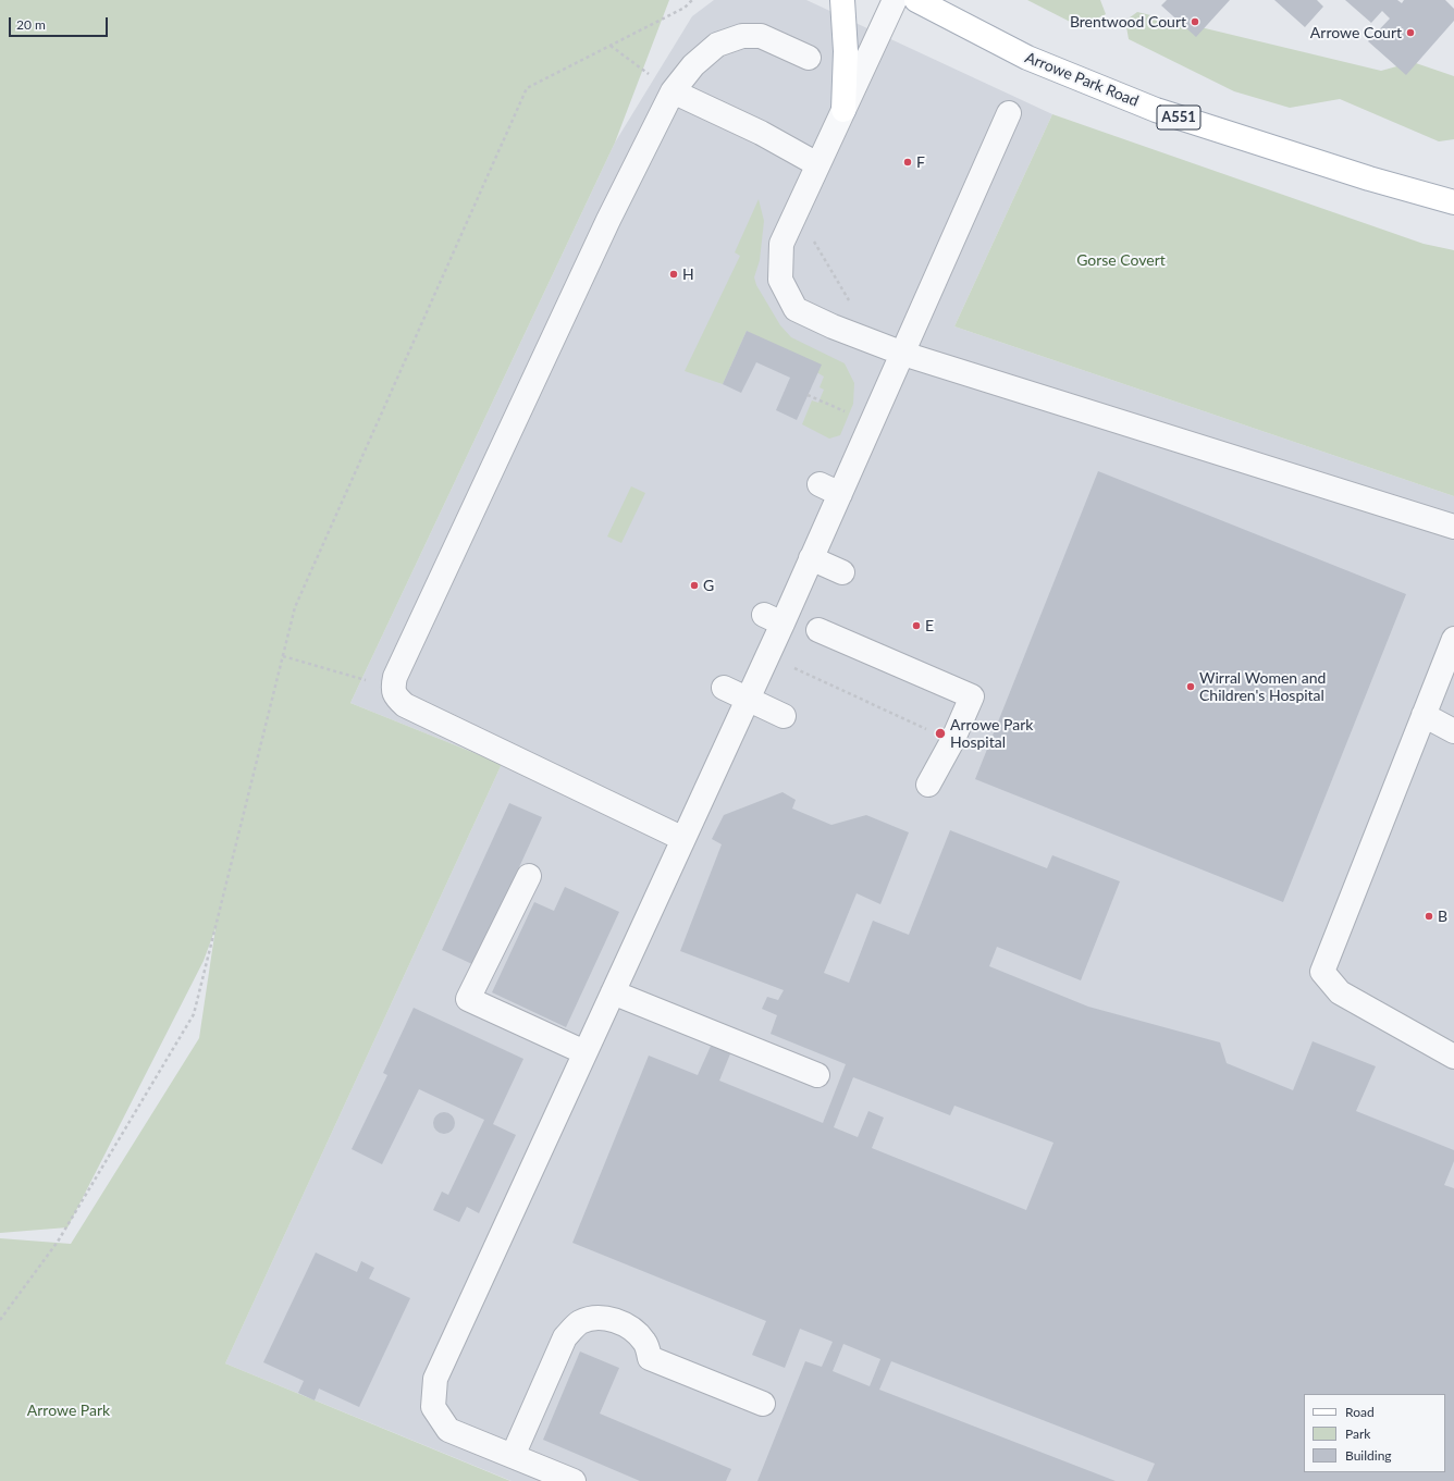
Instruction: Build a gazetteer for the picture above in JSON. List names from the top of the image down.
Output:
{
  "streets": {
    "main road": ["Arrowe Park Road", "A551"]
  },
  "parks": ["Gorse Covert", "Arrowe Park"],
  "places": [
    "Brentwood Court",
    "Arrowe Court",
    "F",
    "H",
    "G",
    "E",
    "Wirral Women and Children's Hospital",
    "Arrowe Park Hospital",
    "B"
  ],
  "legend": ["Road", "Park", "Building"],
  "scale_bar": "20 m"
}
